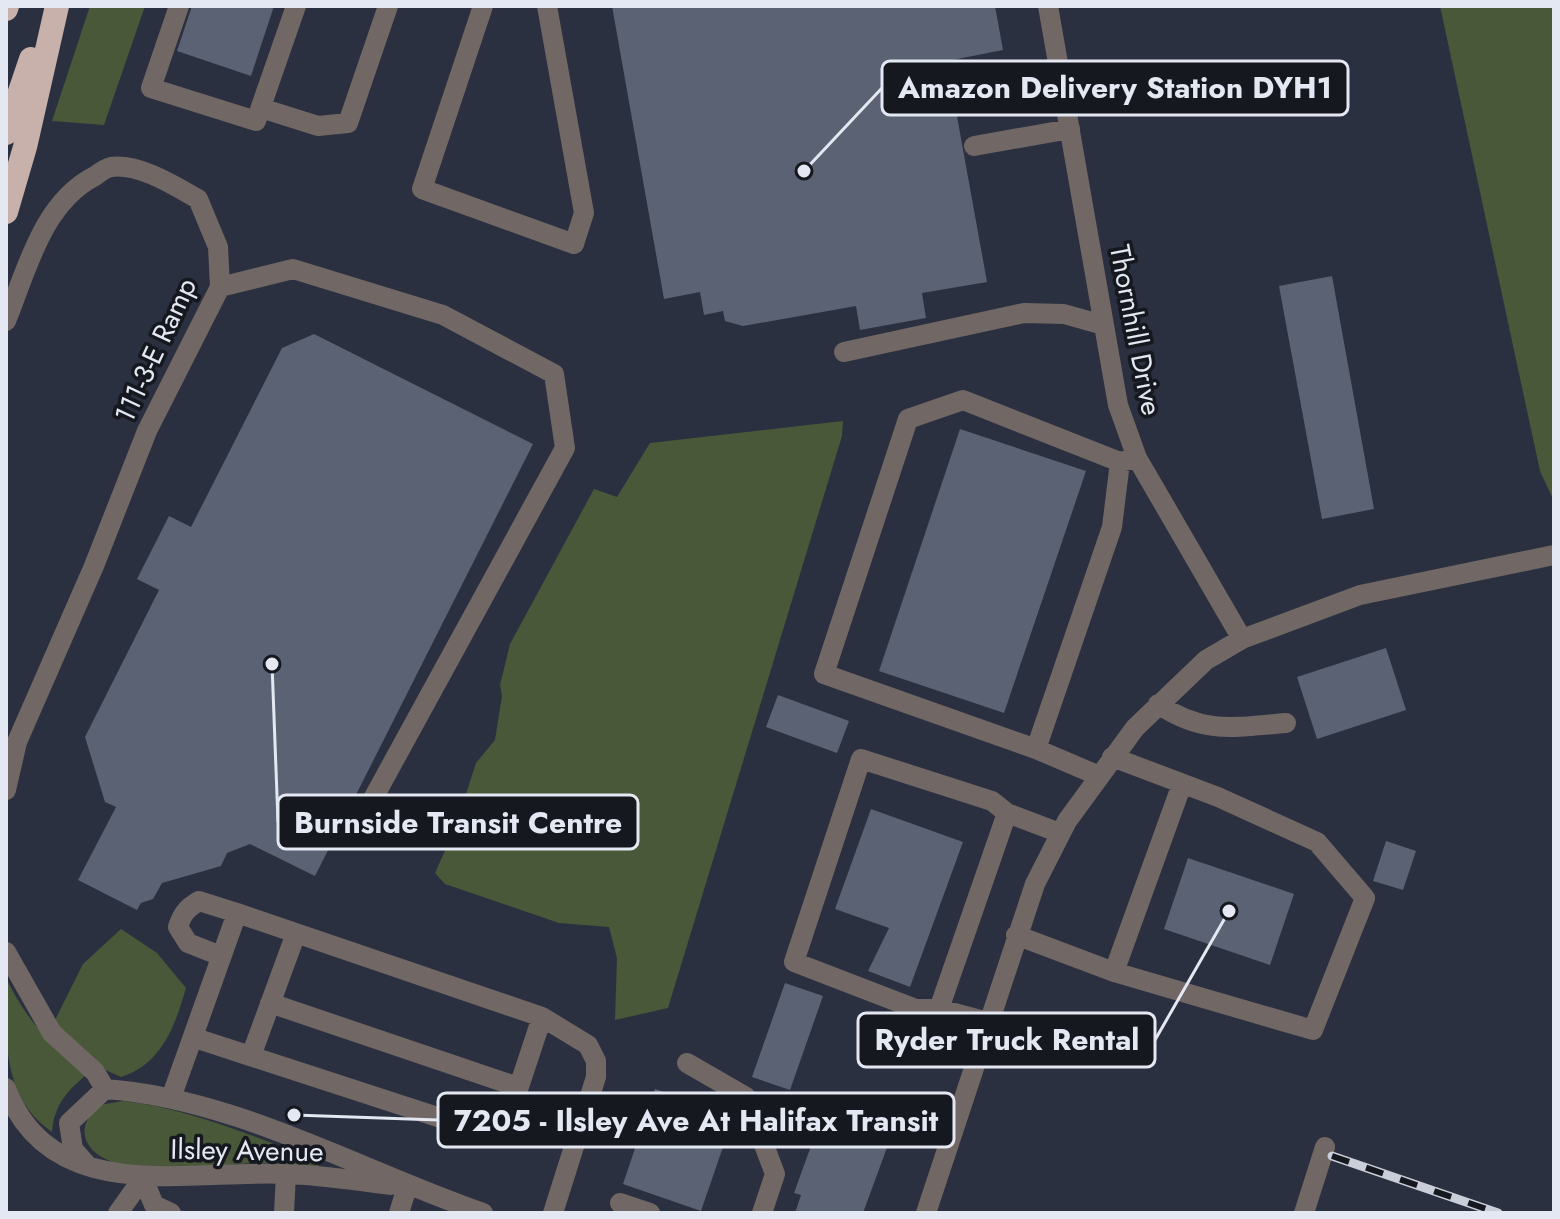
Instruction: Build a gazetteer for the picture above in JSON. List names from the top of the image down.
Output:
{
  "streets": {
    "street": ["Thornhill Drive", "111-3-E Ramp", "Ilsley Avenue"]
  },
  "places": [
    "Amazon Delivery Station DYH1",
    "Burnside Transit Centre",
    "Ryder Truck Rental",
    "7205 - Ilsley Ave At Halifax Transit"
  ]
}
